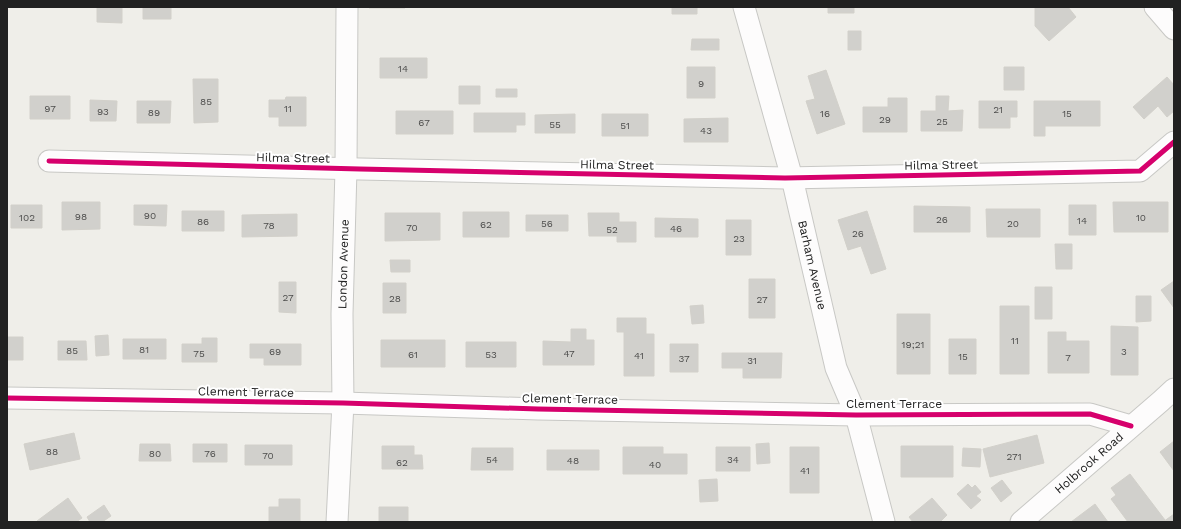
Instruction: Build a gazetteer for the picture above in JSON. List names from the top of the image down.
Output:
{
  "streets": {
    "street": [
      "Hilma Street",
      "London Avenue",
      "Barham Avenue",
      "Clement Terrace",
      "Holbrook Road"
    ]
  },
  "crossings": [
    ["Hilma Street", "London Avenue"],
    ["Hilma Street", "Barham Avenue"],
    ["London Avenue", "Clement Terrace"],
    ["Barham Avenue", "Clement Terrace"],
    ["Clement Terrace", "Holbrook Road"]
  ],
  "house_numbers": [
    "14",
    "9",
    "85",
    "97",
    "11",
    "21",
    "93",
    "89",
    "16",
    "15",
    "29",
    "25",
    "67",
    "55",
    "51",
    "43",
    "90",
    "98",
    "102",
    "10",
    "26",
    "14",
    "86",
    "56",
    "20",
    "62",
    "78",
    "70",
    "46",
    "52",
    "26",
    "23",
    "27",
    "28",
    "27",
    "11",
    "19;21",
    "81",
    "85",
    "69",
    "3",
    "75",
    "47",
    "61",
    "53",
    "41",
    "15",
    "7",
    "37",
    "31",
    "88",
    "80",
    "76",
    "70",
    "271",
    "54",
    "34",
    "48",
    "62",
    "40",
    "41"
  ]
}
